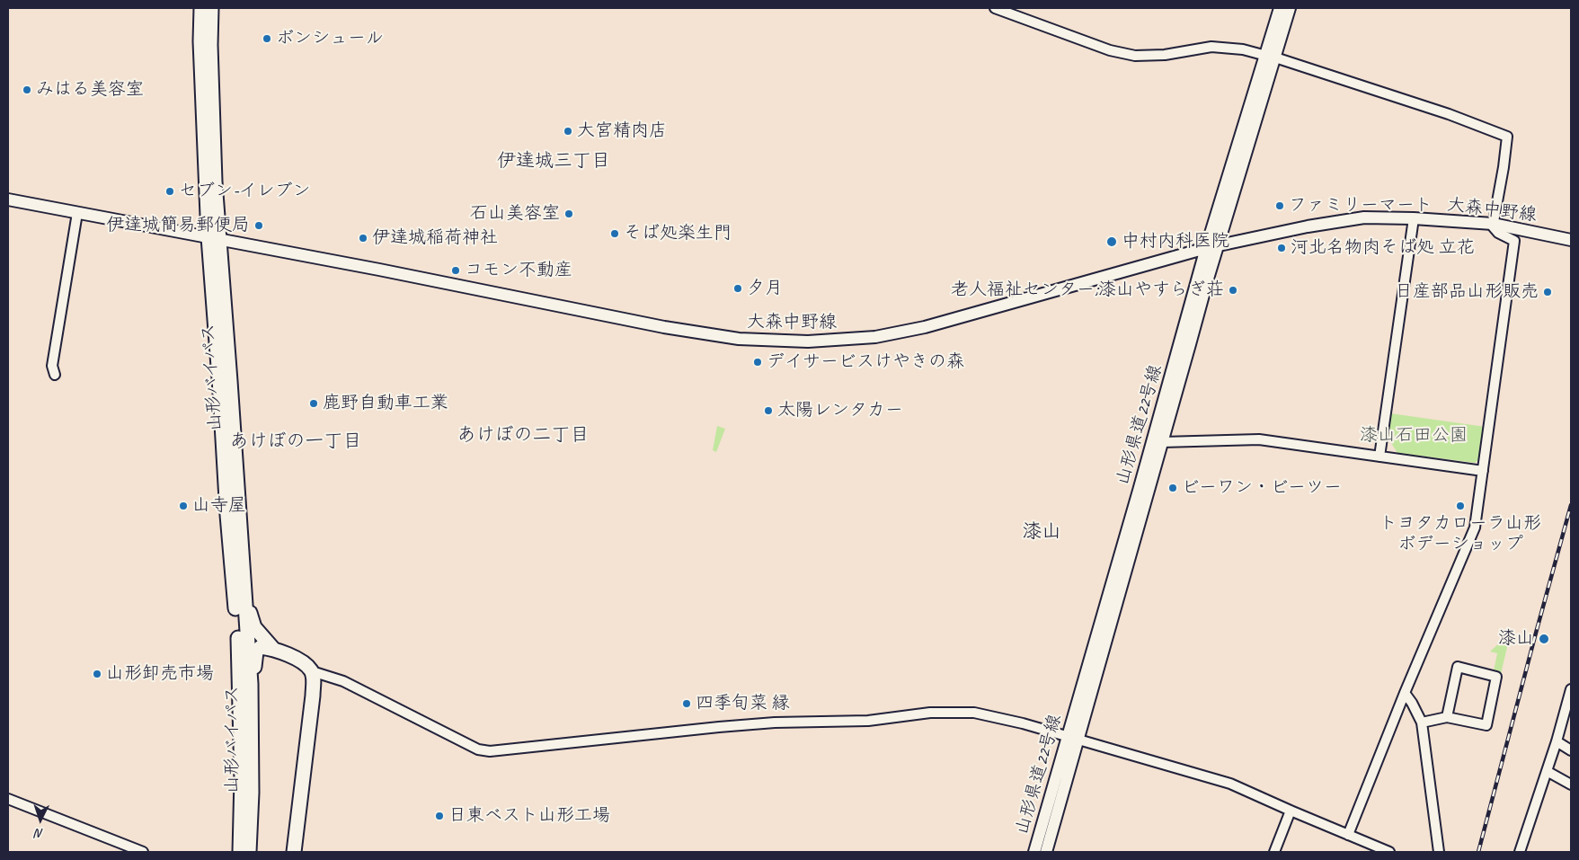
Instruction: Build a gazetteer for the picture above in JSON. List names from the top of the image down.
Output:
{
  "streets": {
    "highway": ["山形バイパス"],
    "main road": ["大森中野線", "山形県道22号線"]
  },
  "crossings": [
    ["大森中野線", "山形バイパス"],
    ["大森中野線", "山形県道22号線"]
  ],
  "districts": [
    "伊達城三丁目",
    "あけぼの二丁目",
    "あけぼの一丁目",
    "漆山"
  ],
  "parks": ["漆山石田公園"],
  "places": [
    "ボンシュール",
    "みはる美容室",
    "大宮精肉店",
    "セブン-イレブン",
    "ファミリーマート",
    "石山美容室",
    "伊達城簡易郵便局",
    "そば処楽生門",
    "伊達城稲荷神社",
    "中村内科医院",
    "河北名物肉そば処 立花",
    "コモン不動産",
    "夕月",
    "老人福祉センター;漆山やすらぎ荘",
    "日産部品山形販売",
    "デイサービスけやきの森",
    "鹿野自動車工業",
    "太陽レンタカー",
    "ビーワン・ビーツー",
    "山寺屋",
    "トヨタカローラ山形 ボデーショップ",
    "漆山",
    "山形卸売市場",
    "四季旬菜 縁",
    "日東ベスト山形工場"
  ],
  "north": "bottom"
}
